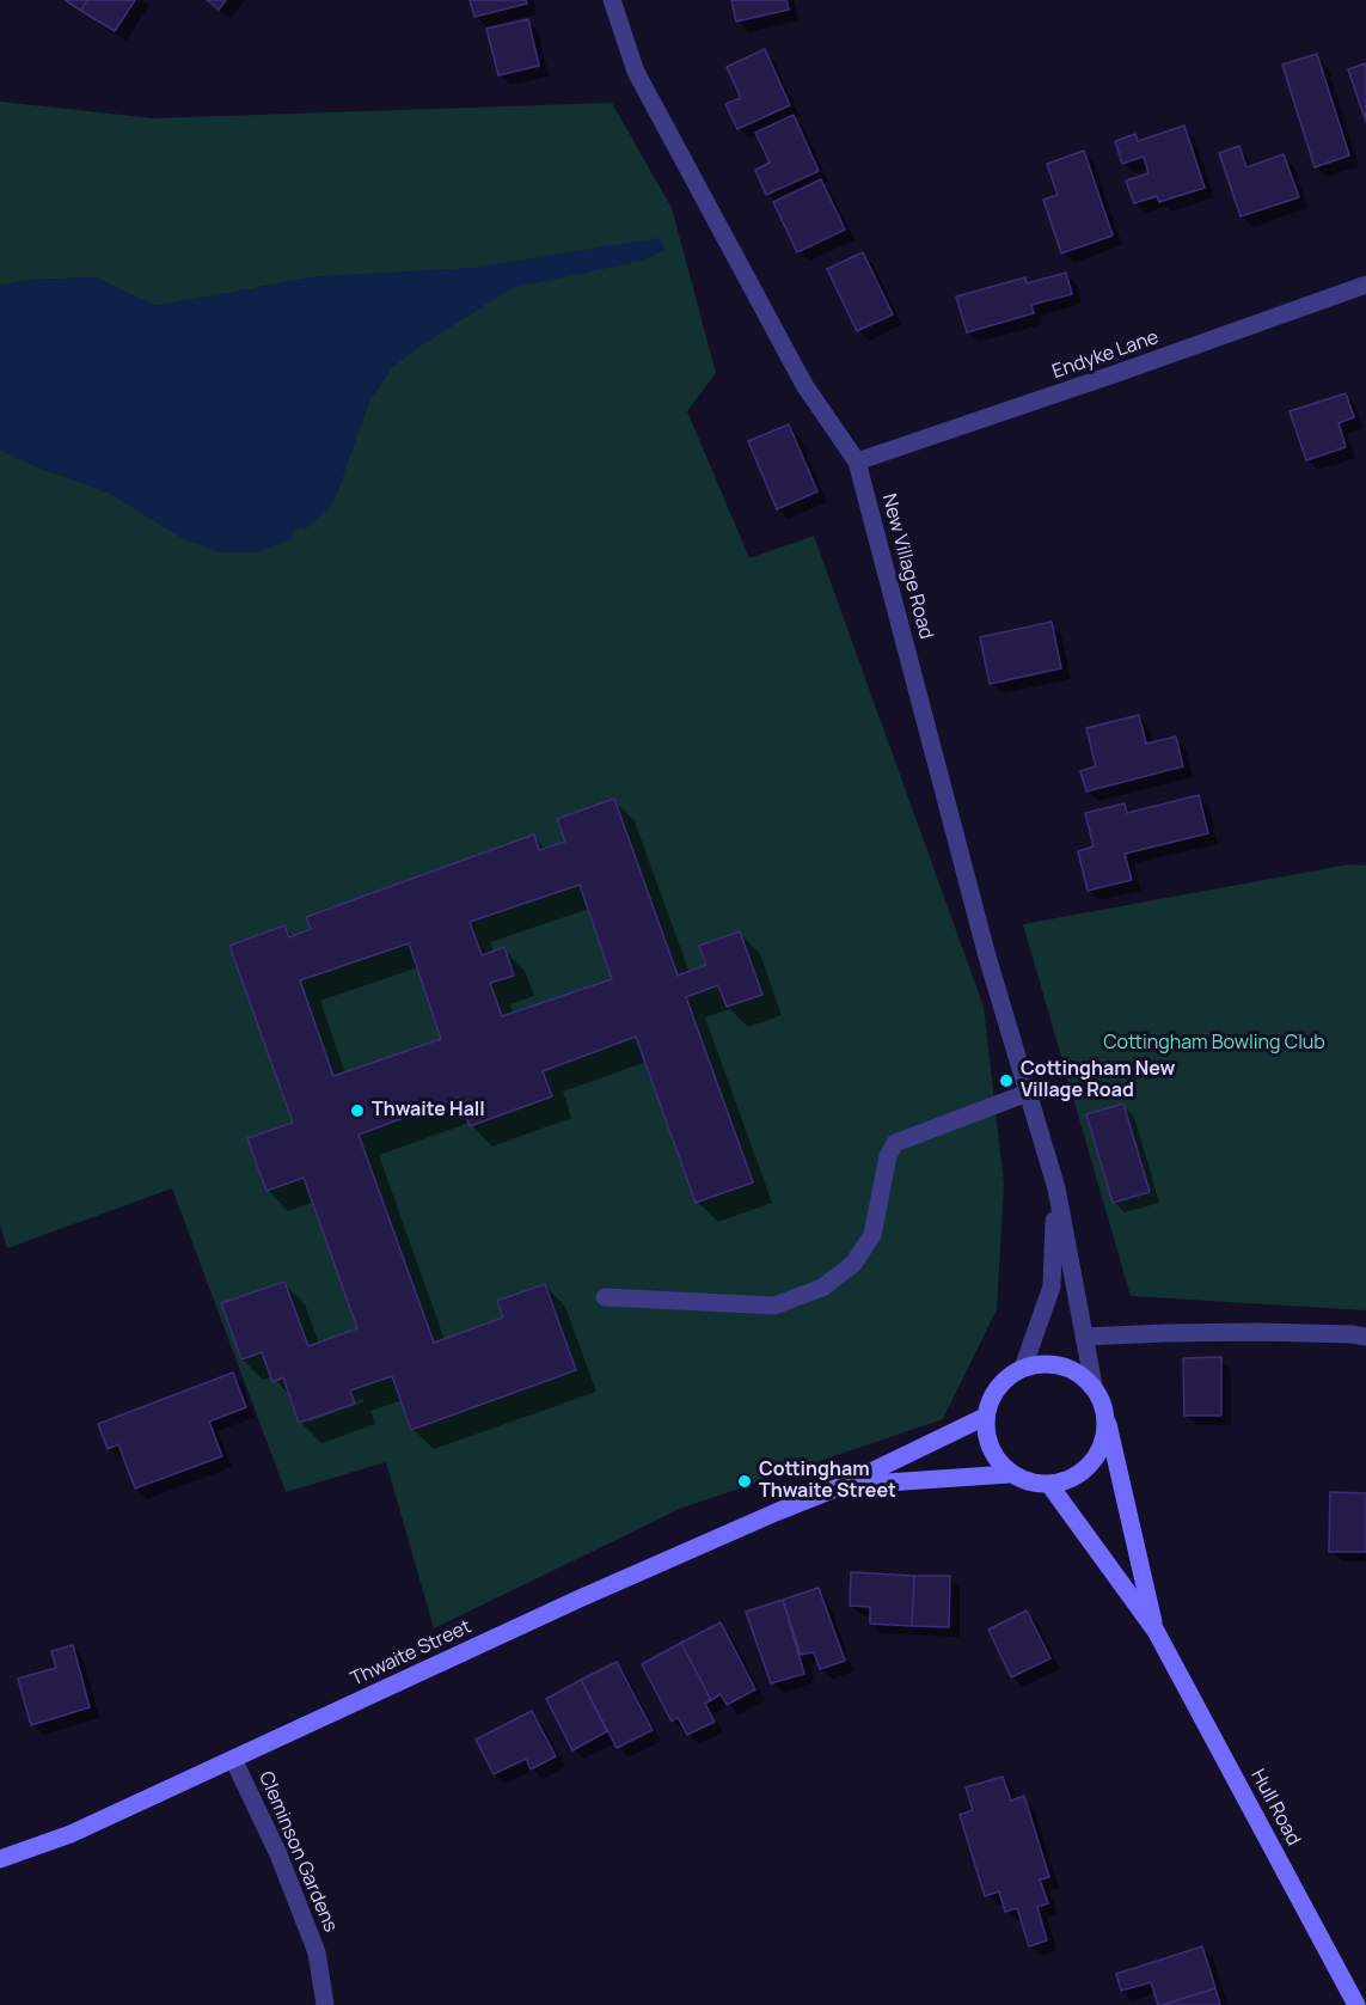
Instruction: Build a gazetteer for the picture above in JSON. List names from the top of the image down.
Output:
{
  "streets": {
    "main road": ["Thwaite Street", "Hull Road"],
    "street": ["Endyke Lane", "New Village Road", "Cleminson Gardens"]
  },
  "crossings": [
    ["Endyke Lane", "New Village Road"],
    ["Thwaite Street", "Hull Road"],
    ["Thwaite Street", "Cleminson Gardens"]
  ],
  "parks": ["Cottingham Bowling Club"],
  "places": ["Cottingham New Village Road", "Thwaite Hall", "Cottingham Thwaite Street"]
}
